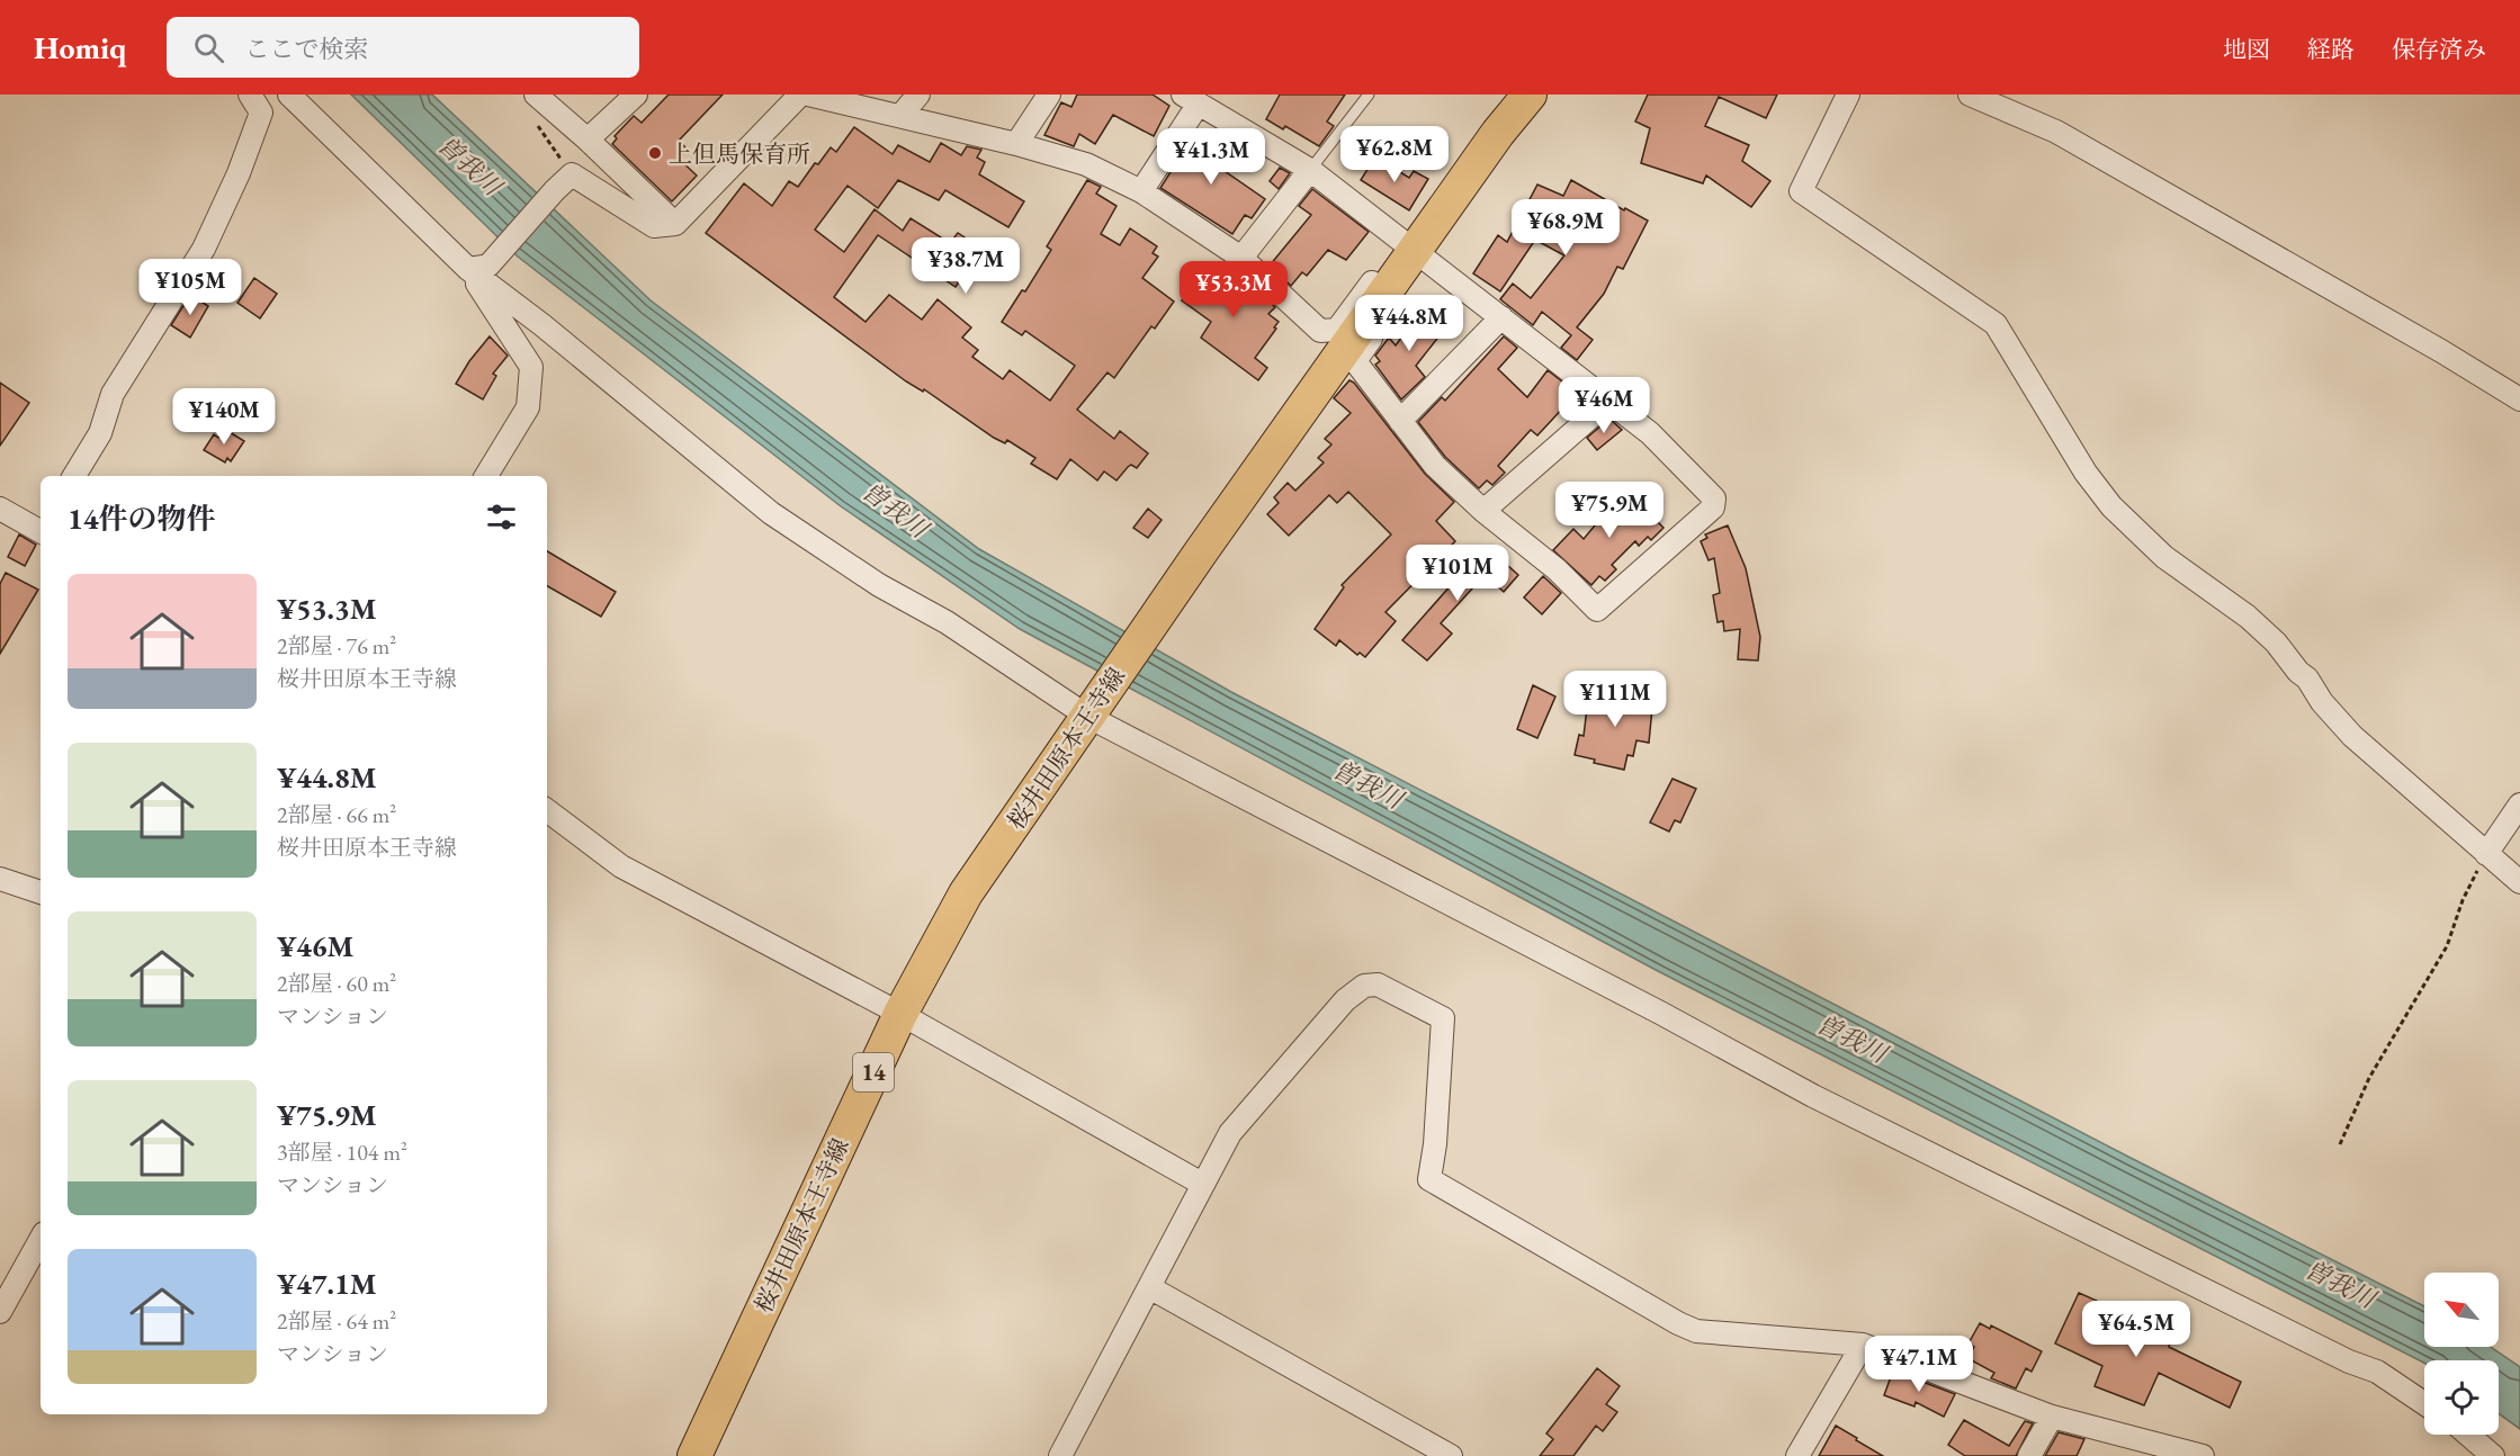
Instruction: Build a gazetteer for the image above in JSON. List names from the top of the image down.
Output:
{
  "streets": {
    "main road": ["桜井田原本王寺線", "14"]
  },
  "water": ["曽我川"],
  "places": ["上但馬保育所"],
  "north": "top left",
  "page": {
    "header": "Homiq",
    "search": "ここで検索",
    "nav": ["地図", "経路", "保存済み"],
    "price": [
      "¥62.8M",
      "¥41.3M",
      "¥68.9M",
      "¥38.7M",
      "¥105M",
      "¥53.3M",
      "¥44.8M",
      "¥46M",
      "¥140M",
      "¥75.9M",
      "¥101M",
      "¥111M",
      "¥64.5M",
      "¥47.1M"
    ],
    "heading": "14件の物件",
    "list": [
      {
        "name": "¥53.3M",
        "note": "2部屋 · 76 m² · 桜井田原本王寺線"
      },
      {
        "name": "¥44.8M",
        "note": "2部屋 · 66 m² · 桜井田原本王寺線"
      },
      {
        "name": "¥46M",
        "note": "2部屋 · 60 m² · マンション"
      },
      {
        "name": "¥75.9M",
        "note": "3部屋 · 104 m² · マンション"
      },
      {
        "name": "¥47.1M",
        "note": "2部屋 · 64 m² · マンション"
      }
    ]
  }
}
